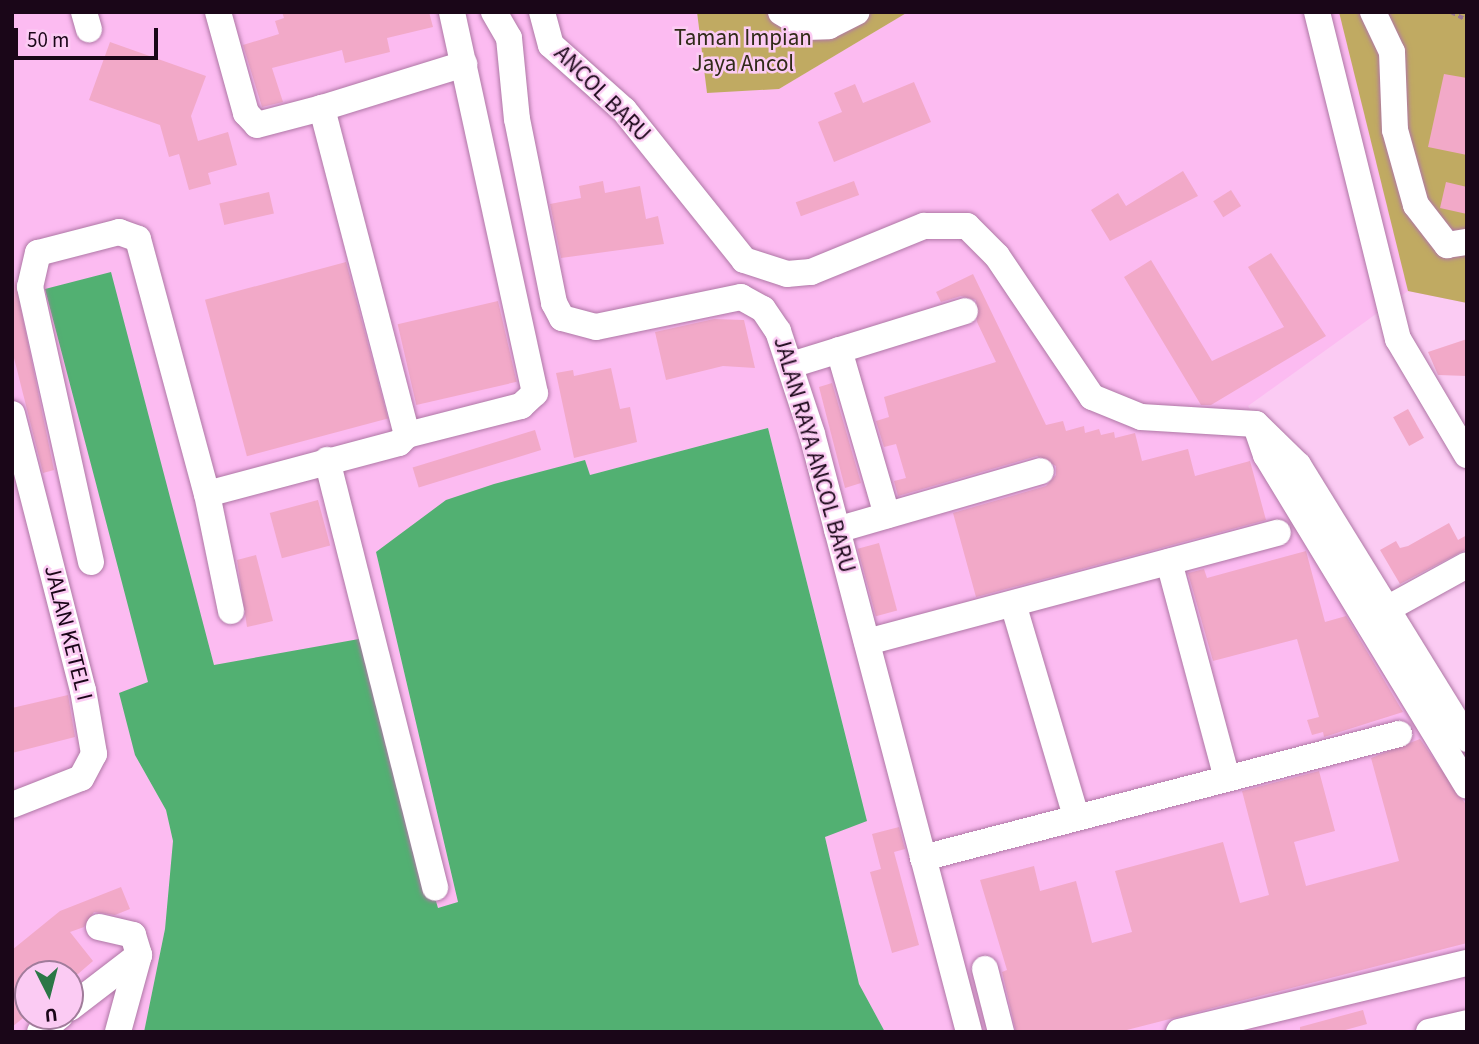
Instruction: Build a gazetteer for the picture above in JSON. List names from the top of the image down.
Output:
{
  "streets": {
    "lane": ["ANCOL BARU", "JALAN RAYA ANCOL BARU", "JALAN KETEL I"]
  },
  "parks": ["Taman Impian Jaya Ancol"],
  "scale_bar": "50 m",
  "north": "bottom"
}
